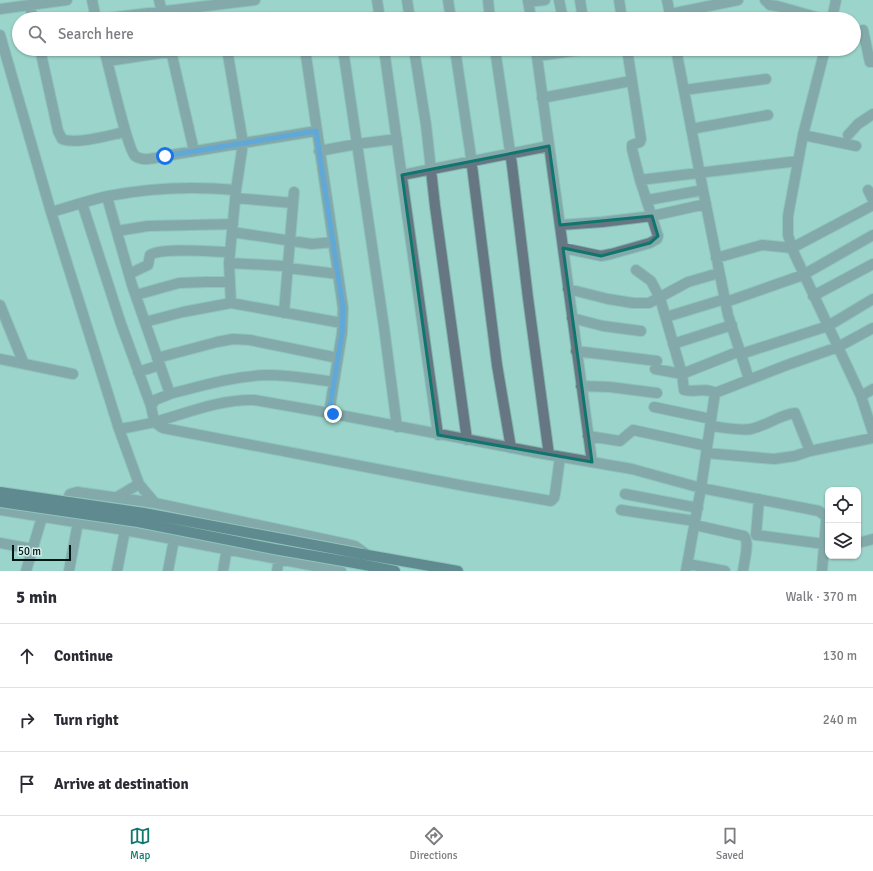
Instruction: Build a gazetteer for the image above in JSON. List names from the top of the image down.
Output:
{
  "scale_bar": "50 m",
  "page": {
    "search": "Search here",
    "scale": "50 m",
    "heading": ["5 min", "Walk · 370 m"],
    "list": [
      ["Continue", "130 m"],
      ["Turn right", "240 m"],
      "Arrive at destination"
    ],
    "nav": ["Map", "Directions", "Saved"]
  }
}
